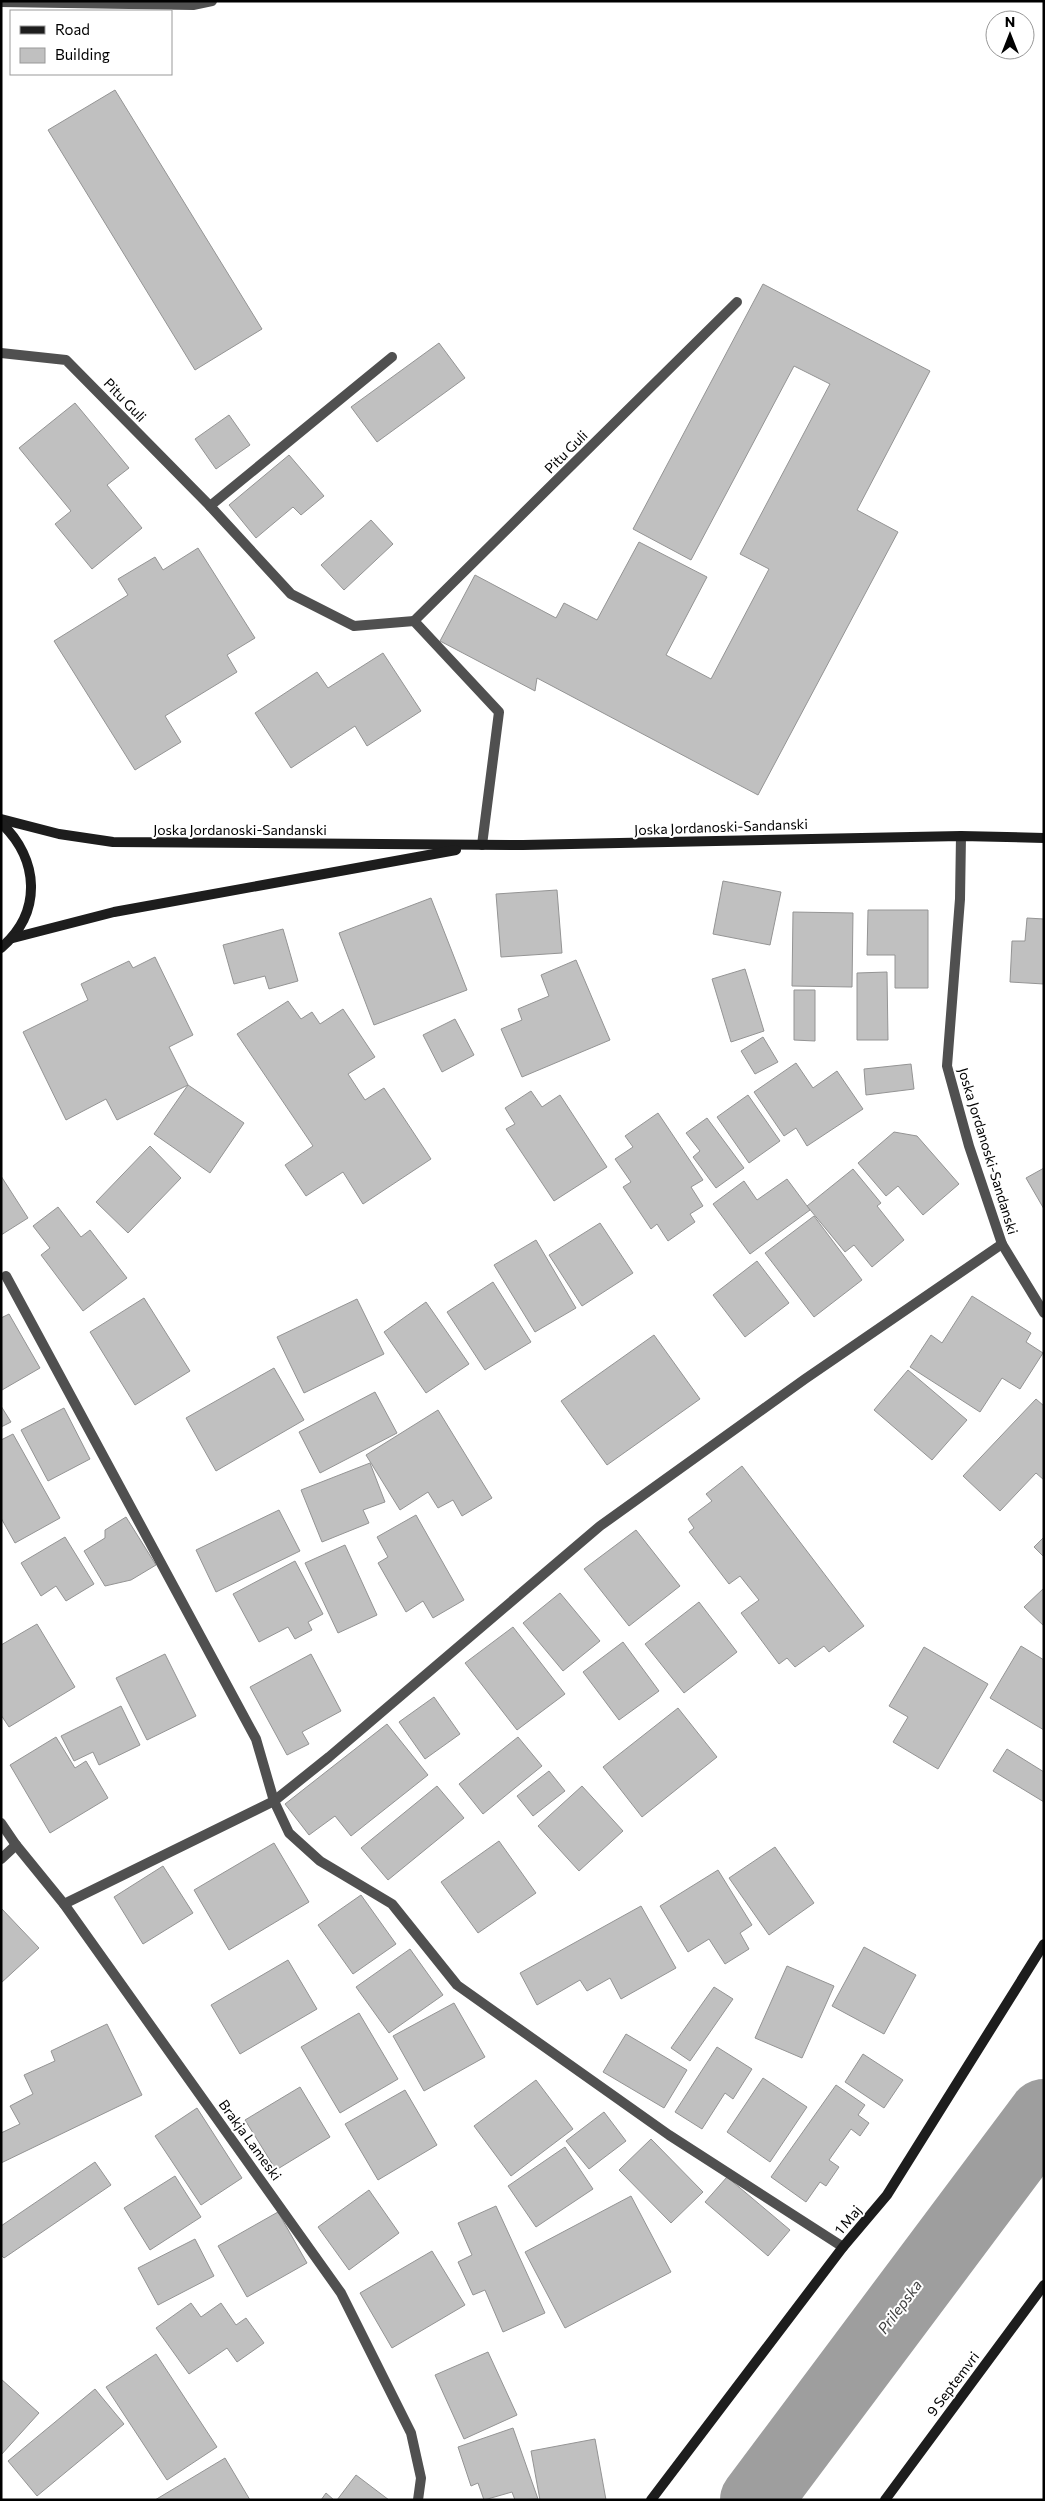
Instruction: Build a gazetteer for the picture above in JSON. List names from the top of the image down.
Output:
{
  "streets": {
    "street": [
      "Pitu Guli",
      "Joska Jordanoski-Sandanski",
      "Brakja Lameski",
      "1 Maj",
      "9 Septemvri"
    ]
  },
  "water": ["Prilepska"],
  "legend": ["Road", "Building"],
  "north": "top"
}
